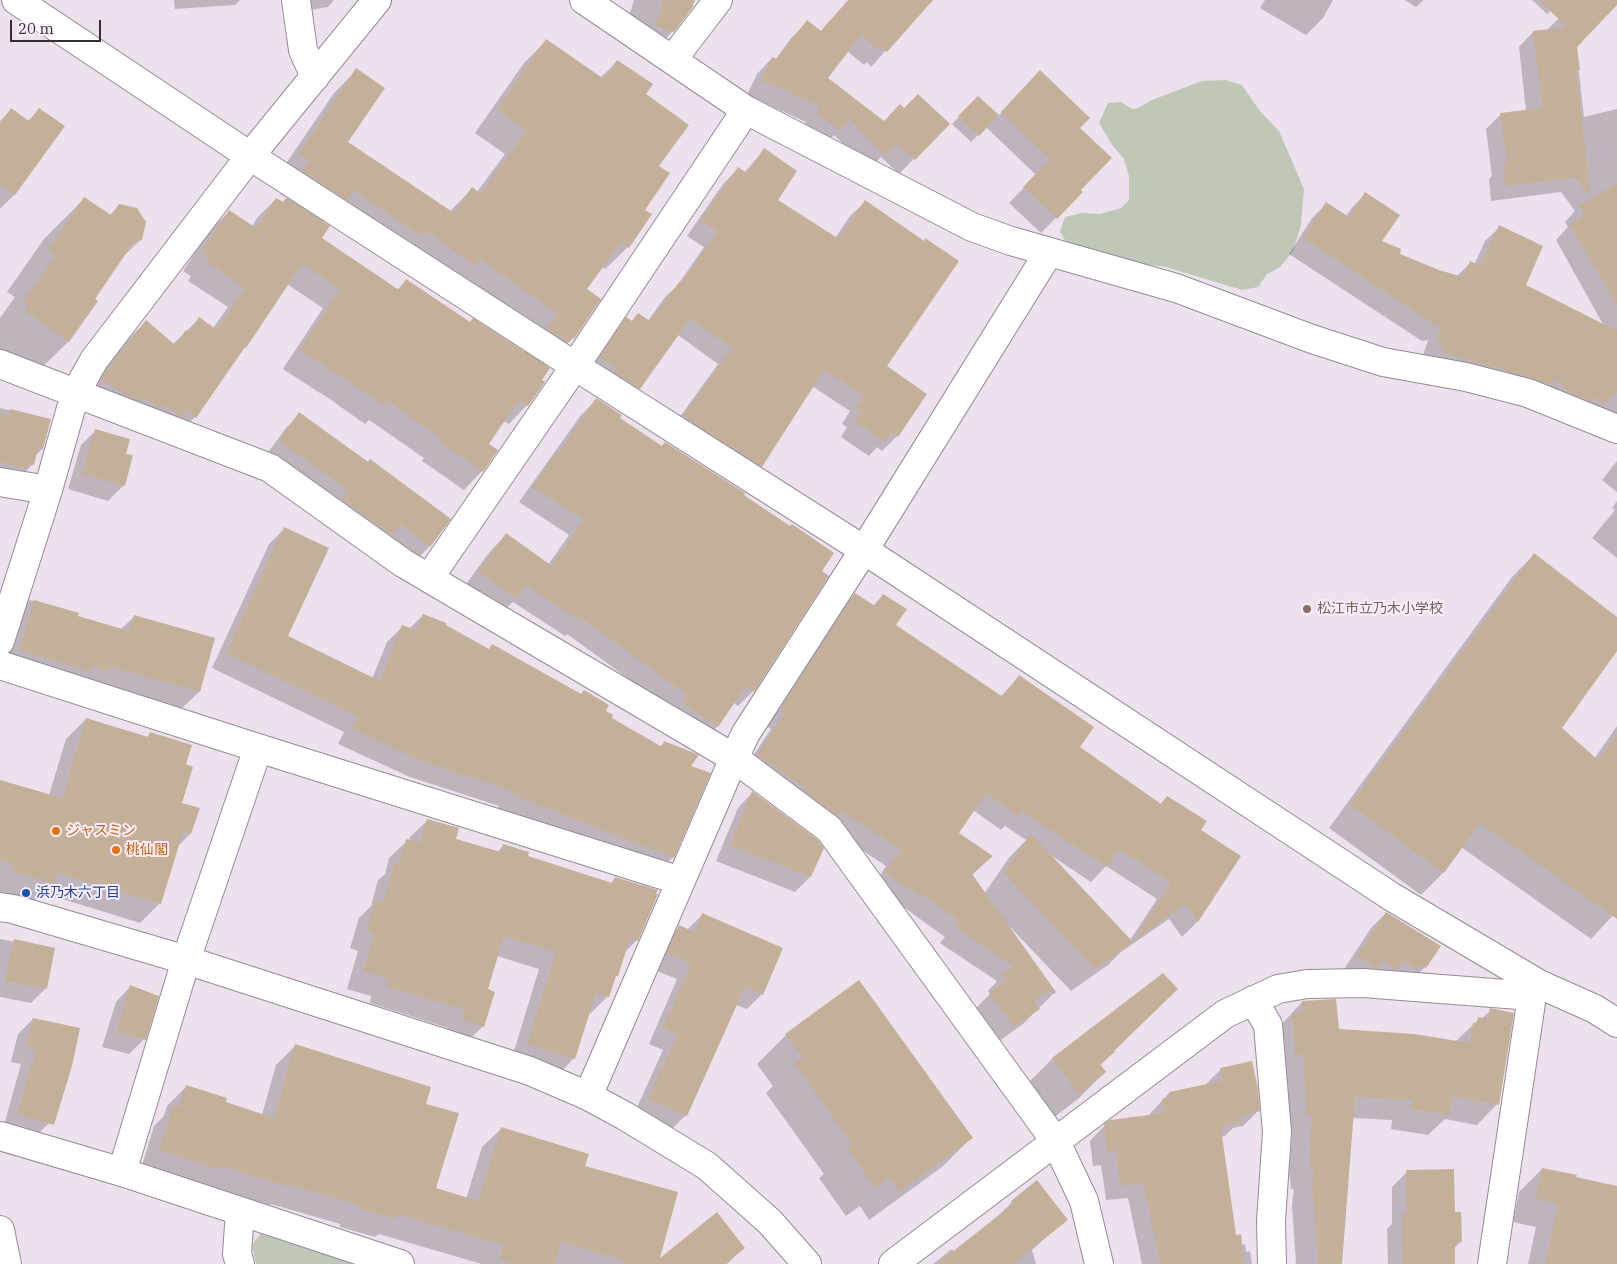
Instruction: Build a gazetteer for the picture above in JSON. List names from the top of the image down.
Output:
{
  "places": [
    "松江市立乃木小学校",
    "ジャスミン",
    "桃仙閣",
    "浜乃木六丁目"
  ],
  "scale_bar": "20 m"
}
